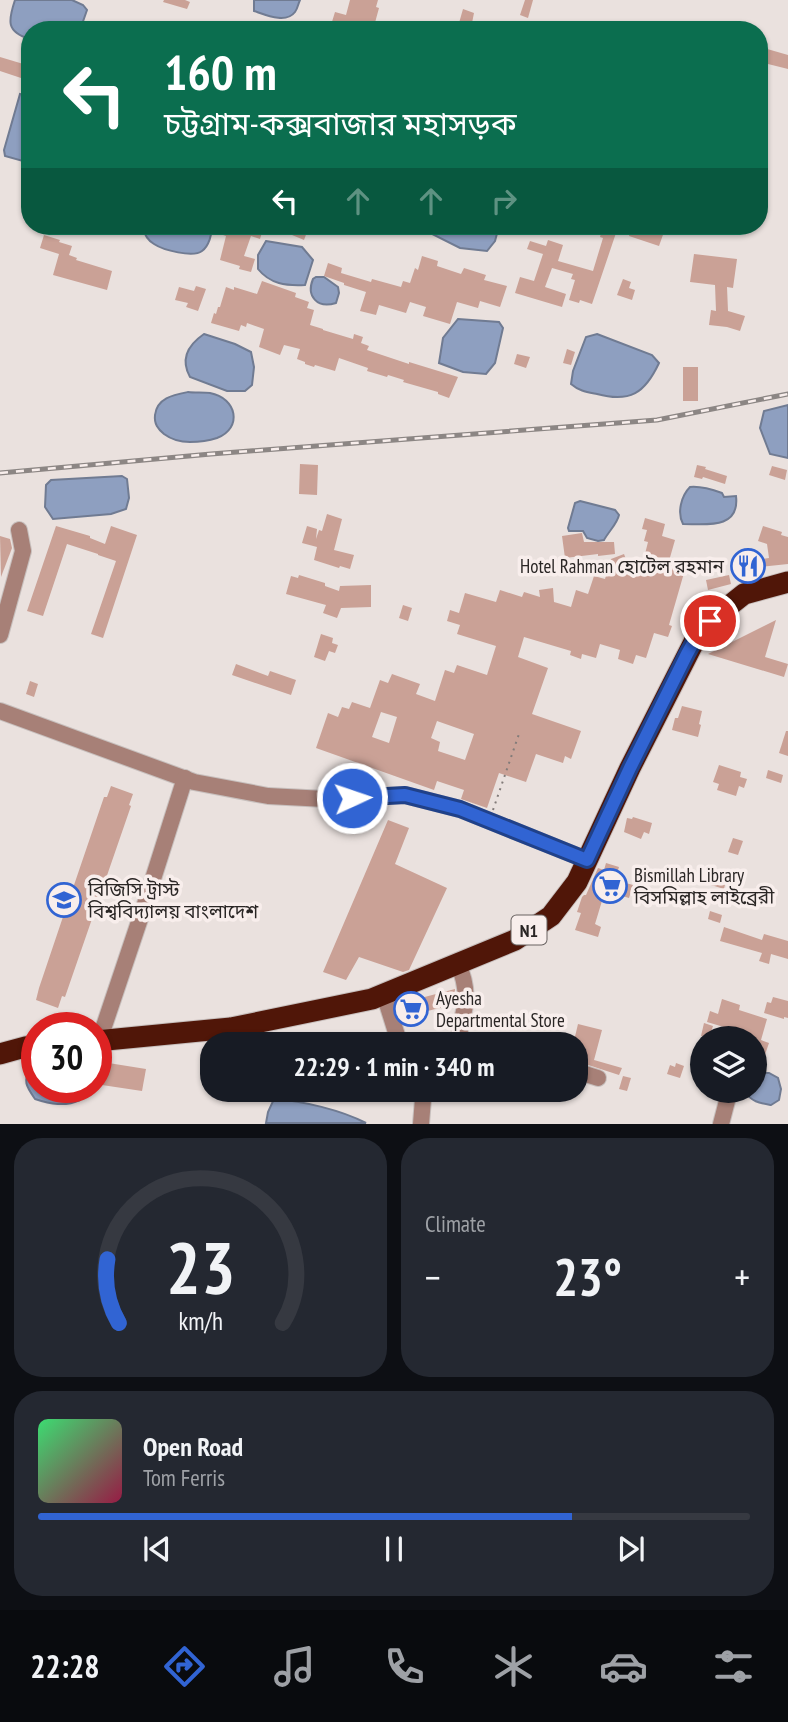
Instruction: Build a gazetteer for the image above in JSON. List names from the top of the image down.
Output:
{
  "streets": {
    "highway": ["N1"]
  },
  "places": {
    "restaurant": ["Hotel Rahman হোটেল রহমান"],
    "supermarket": ["Bismillah Library বিসমিল্লাহ লাইব্রেরী", "Ayesha Departmental Store"],
    "school or university": ["বিজিসি ট্রাস্ট বিশ্ববিদ্যালয় বাংলাদেশ"]
  },
  "page": {
    "turn": ["160 m", "চট্টগ্রাম-কক্সবাজার মহাসড়ক"],
    "limit": "30",
    "trip": "22:29 · 1 min · 340 m",
    "tile": "Climate",
    "heat": ["−", "23°", "+"],
    "song": ["Open Road", "Tom Ferris"],
    "tabs": "22:28",
    "gauge": ["23", "km/h"]
  }
}
